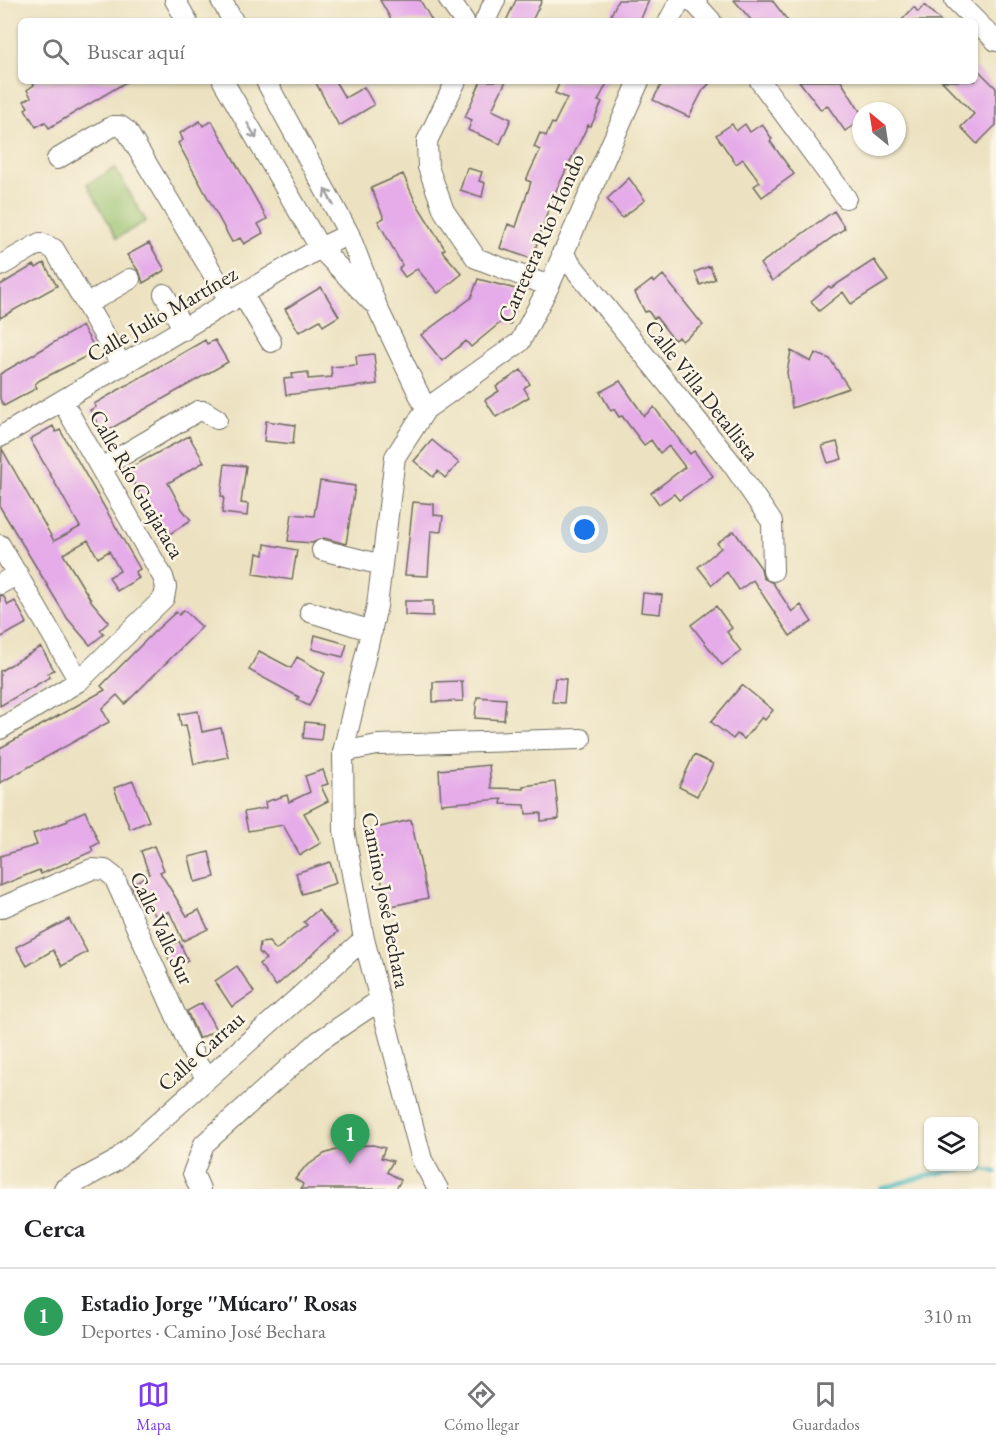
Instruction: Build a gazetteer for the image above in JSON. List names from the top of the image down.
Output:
{
  "streets": {
    "street": [
      "Carretera Rio Hondo",
      "Calle Julio Martínez",
      "Calle Villa Detallista",
      "Calle Río Guajataca",
      "Camino José Bechara",
      "Calle Valle Sur",
      "Calle Carrau"
    ]
  },
  "crossings": [
    ["Carretera Rio Hondo", "Calle Villa Detallista"],
    ["Carretera Rio Hondo", "Camino José Bechara"],
    ["Calle Julio Martínez", "Calle Río Guajataca"],
    ["Camino José Bechara", "Calle Carrau"],
    ["Calle Valle Sur", "Calle Carrau"]
  ],
  "north": "top left",
  "page": {
    "search": "Buscar aquí",
    "pins": "1",
    "heading": "Cerca",
    "list": [
      {
        "mark": "1",
        "name": "Estadio Jorge ''Múcaro'' Rosas",
        "note": "Deportes · Camino José Bechara",
        "value": "310 m"
      }
    ],
    "nav": ["Mapa", "Cómo llegar", "Guardados"]
  }
}
